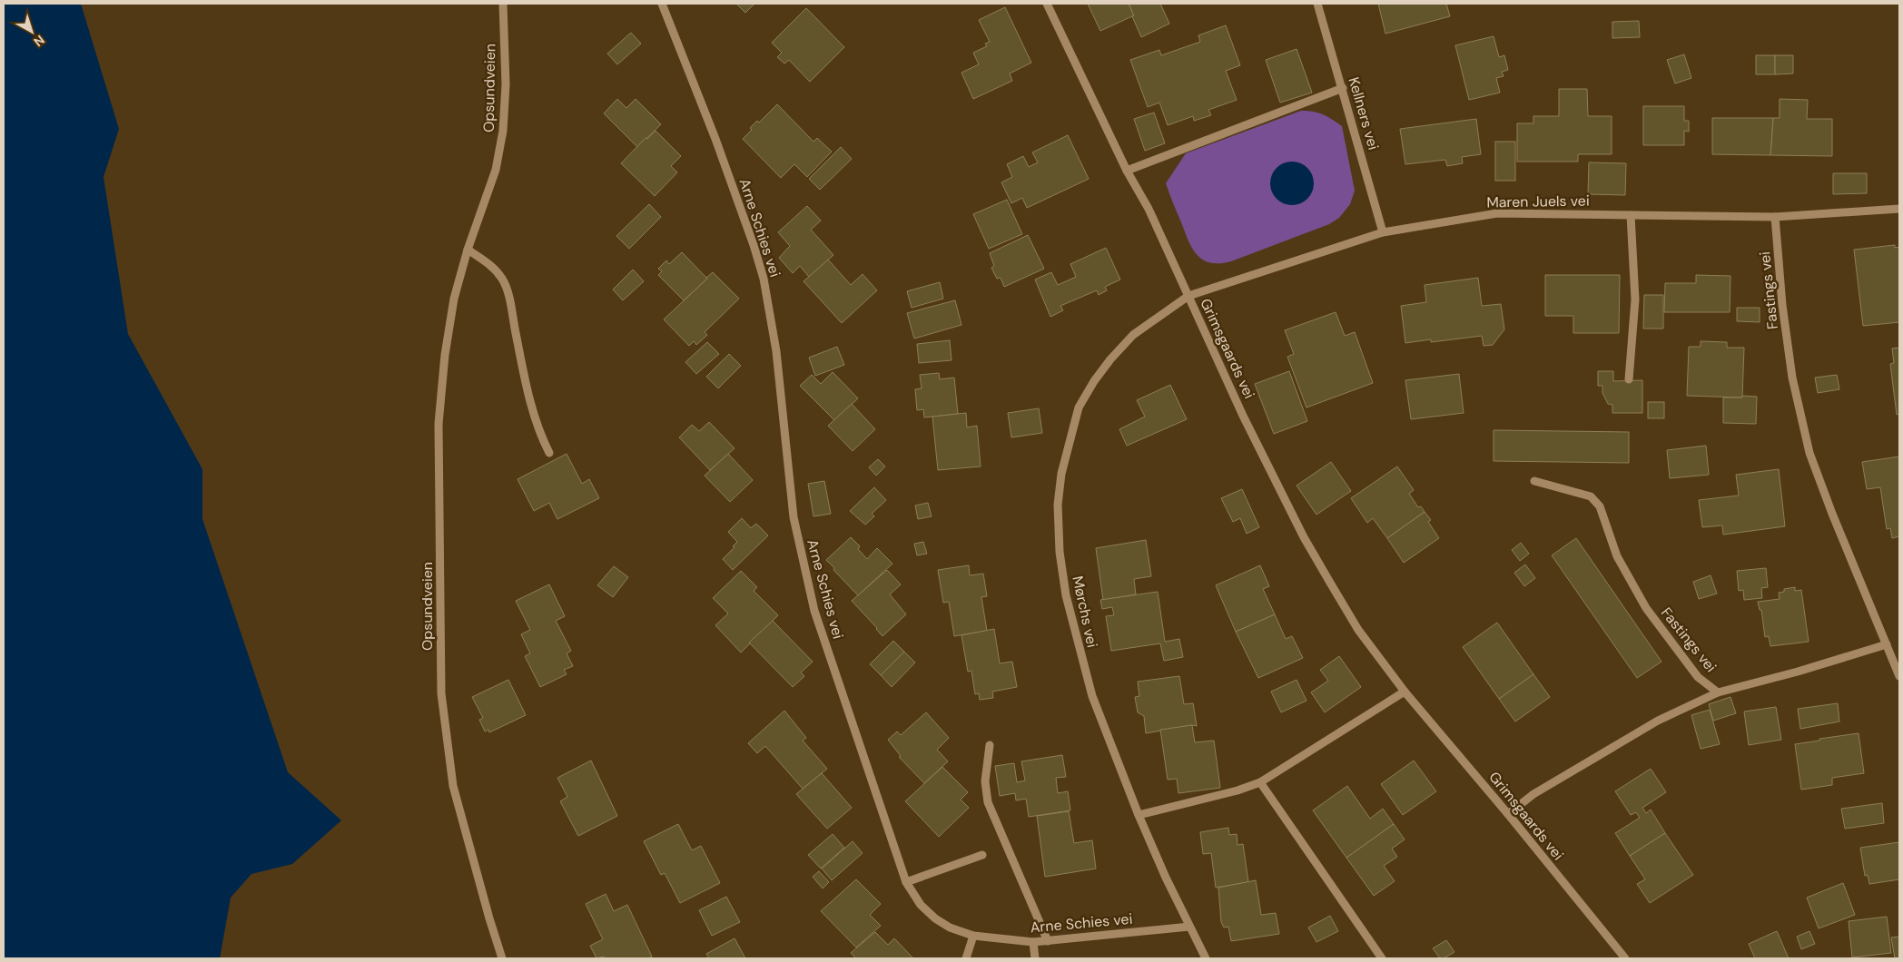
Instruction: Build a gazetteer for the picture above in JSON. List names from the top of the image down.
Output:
{
  "streets": {
    "street": [
      "Opsundveien",
      "Kellners vei",
      "Maren Juels vei",
      "Arne Schies vei",
      "Fastings vei",
      "Grimsgaards vei",
      "Mørchs vei"
    ]
  },
  "crossings": [
    ["Kellners vei", "Maren Juels vei"],
    ["Maren Juels vei", "Fastings vei"],
    ["Maren Juels vei", "Grimsgaards vei"],
    ["Maren Juels vei", "Mørchs vei"],
    ["Arne Schies vei", "Mørchs vei"],
    ["Grimsgaards vei", "Mørchs vei"]
  ],
  "north": "bottom right"
}
